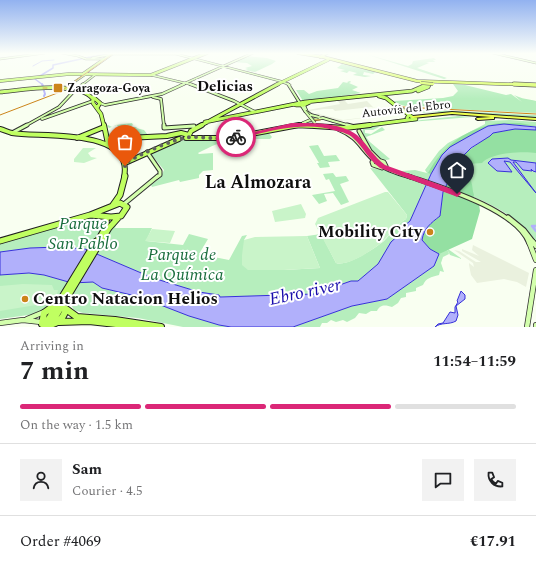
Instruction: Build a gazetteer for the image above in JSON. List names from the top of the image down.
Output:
{
  "streets": {
    "highway": ["Autovía del Ebro"]
  },
  "districts": ["Delicias", "La Almozara"],
  "water": ["Ebro river"],
  "parks": ["Parque San Pablo", "Parque de La Química"],
  "places": {
    "transit": ["Zaragoza-Goya"],
    "other": ["Mobility City", "Centro Natacion Helios"]
  },
  "page": {
    "heading": ["7 min", "Arriving in", "11:54–11:59"],
    "panel": [
      "Sam",
      "Courier · 4.5",
      "Order #4069",
      "€17.91"
    ],
    "bar": "On the way · 1.5 km"
  }
}
